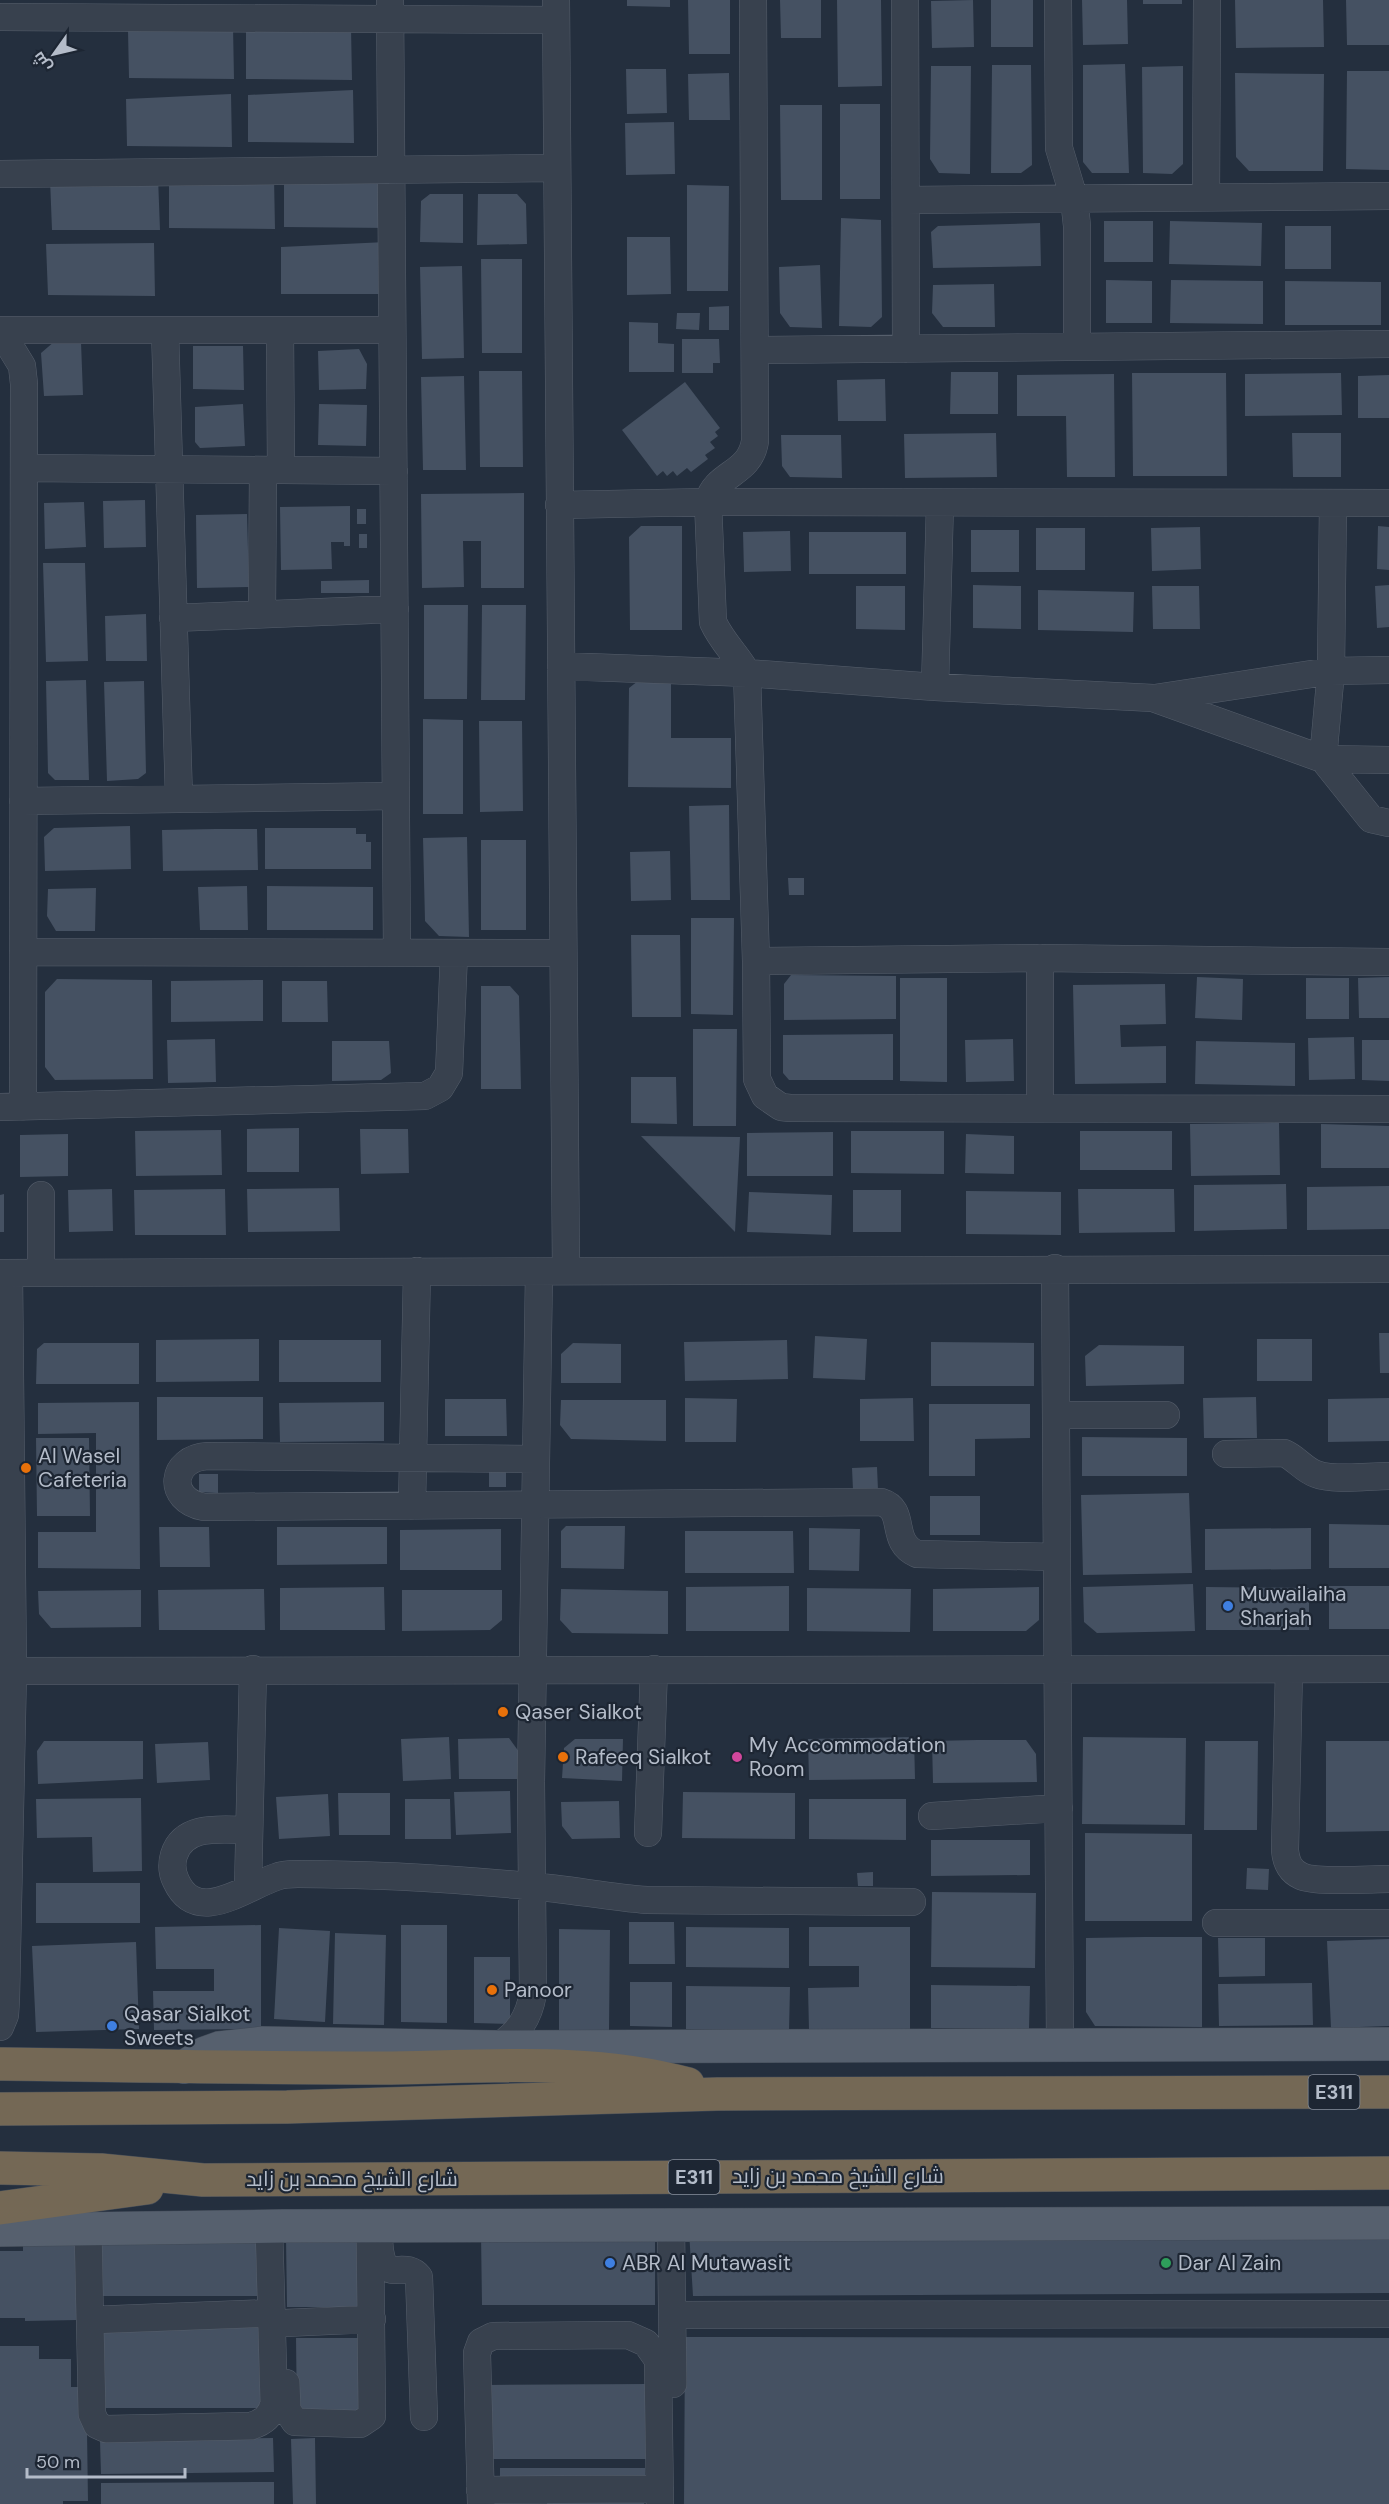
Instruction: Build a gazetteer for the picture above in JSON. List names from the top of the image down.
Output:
{
  "streets": {
    "highway": ["E311", "شارع الشيخ محمد بن زايد"]
  },
  "places": [
    "Al Wasel Cafeteria",
    "Muwailaiha Sharjah",
    "Qaser Sialkot",
    "Rafeeq Sialkot",
    "My Accommodation Room",
    "Panoor",
    "Qasar Sialkot Sweets",
    "ABR Al Mutawasit",
    "Dar Al Zain"
  ],
  "scale_bar": "50 m",
  "north": "bottom left"
}
